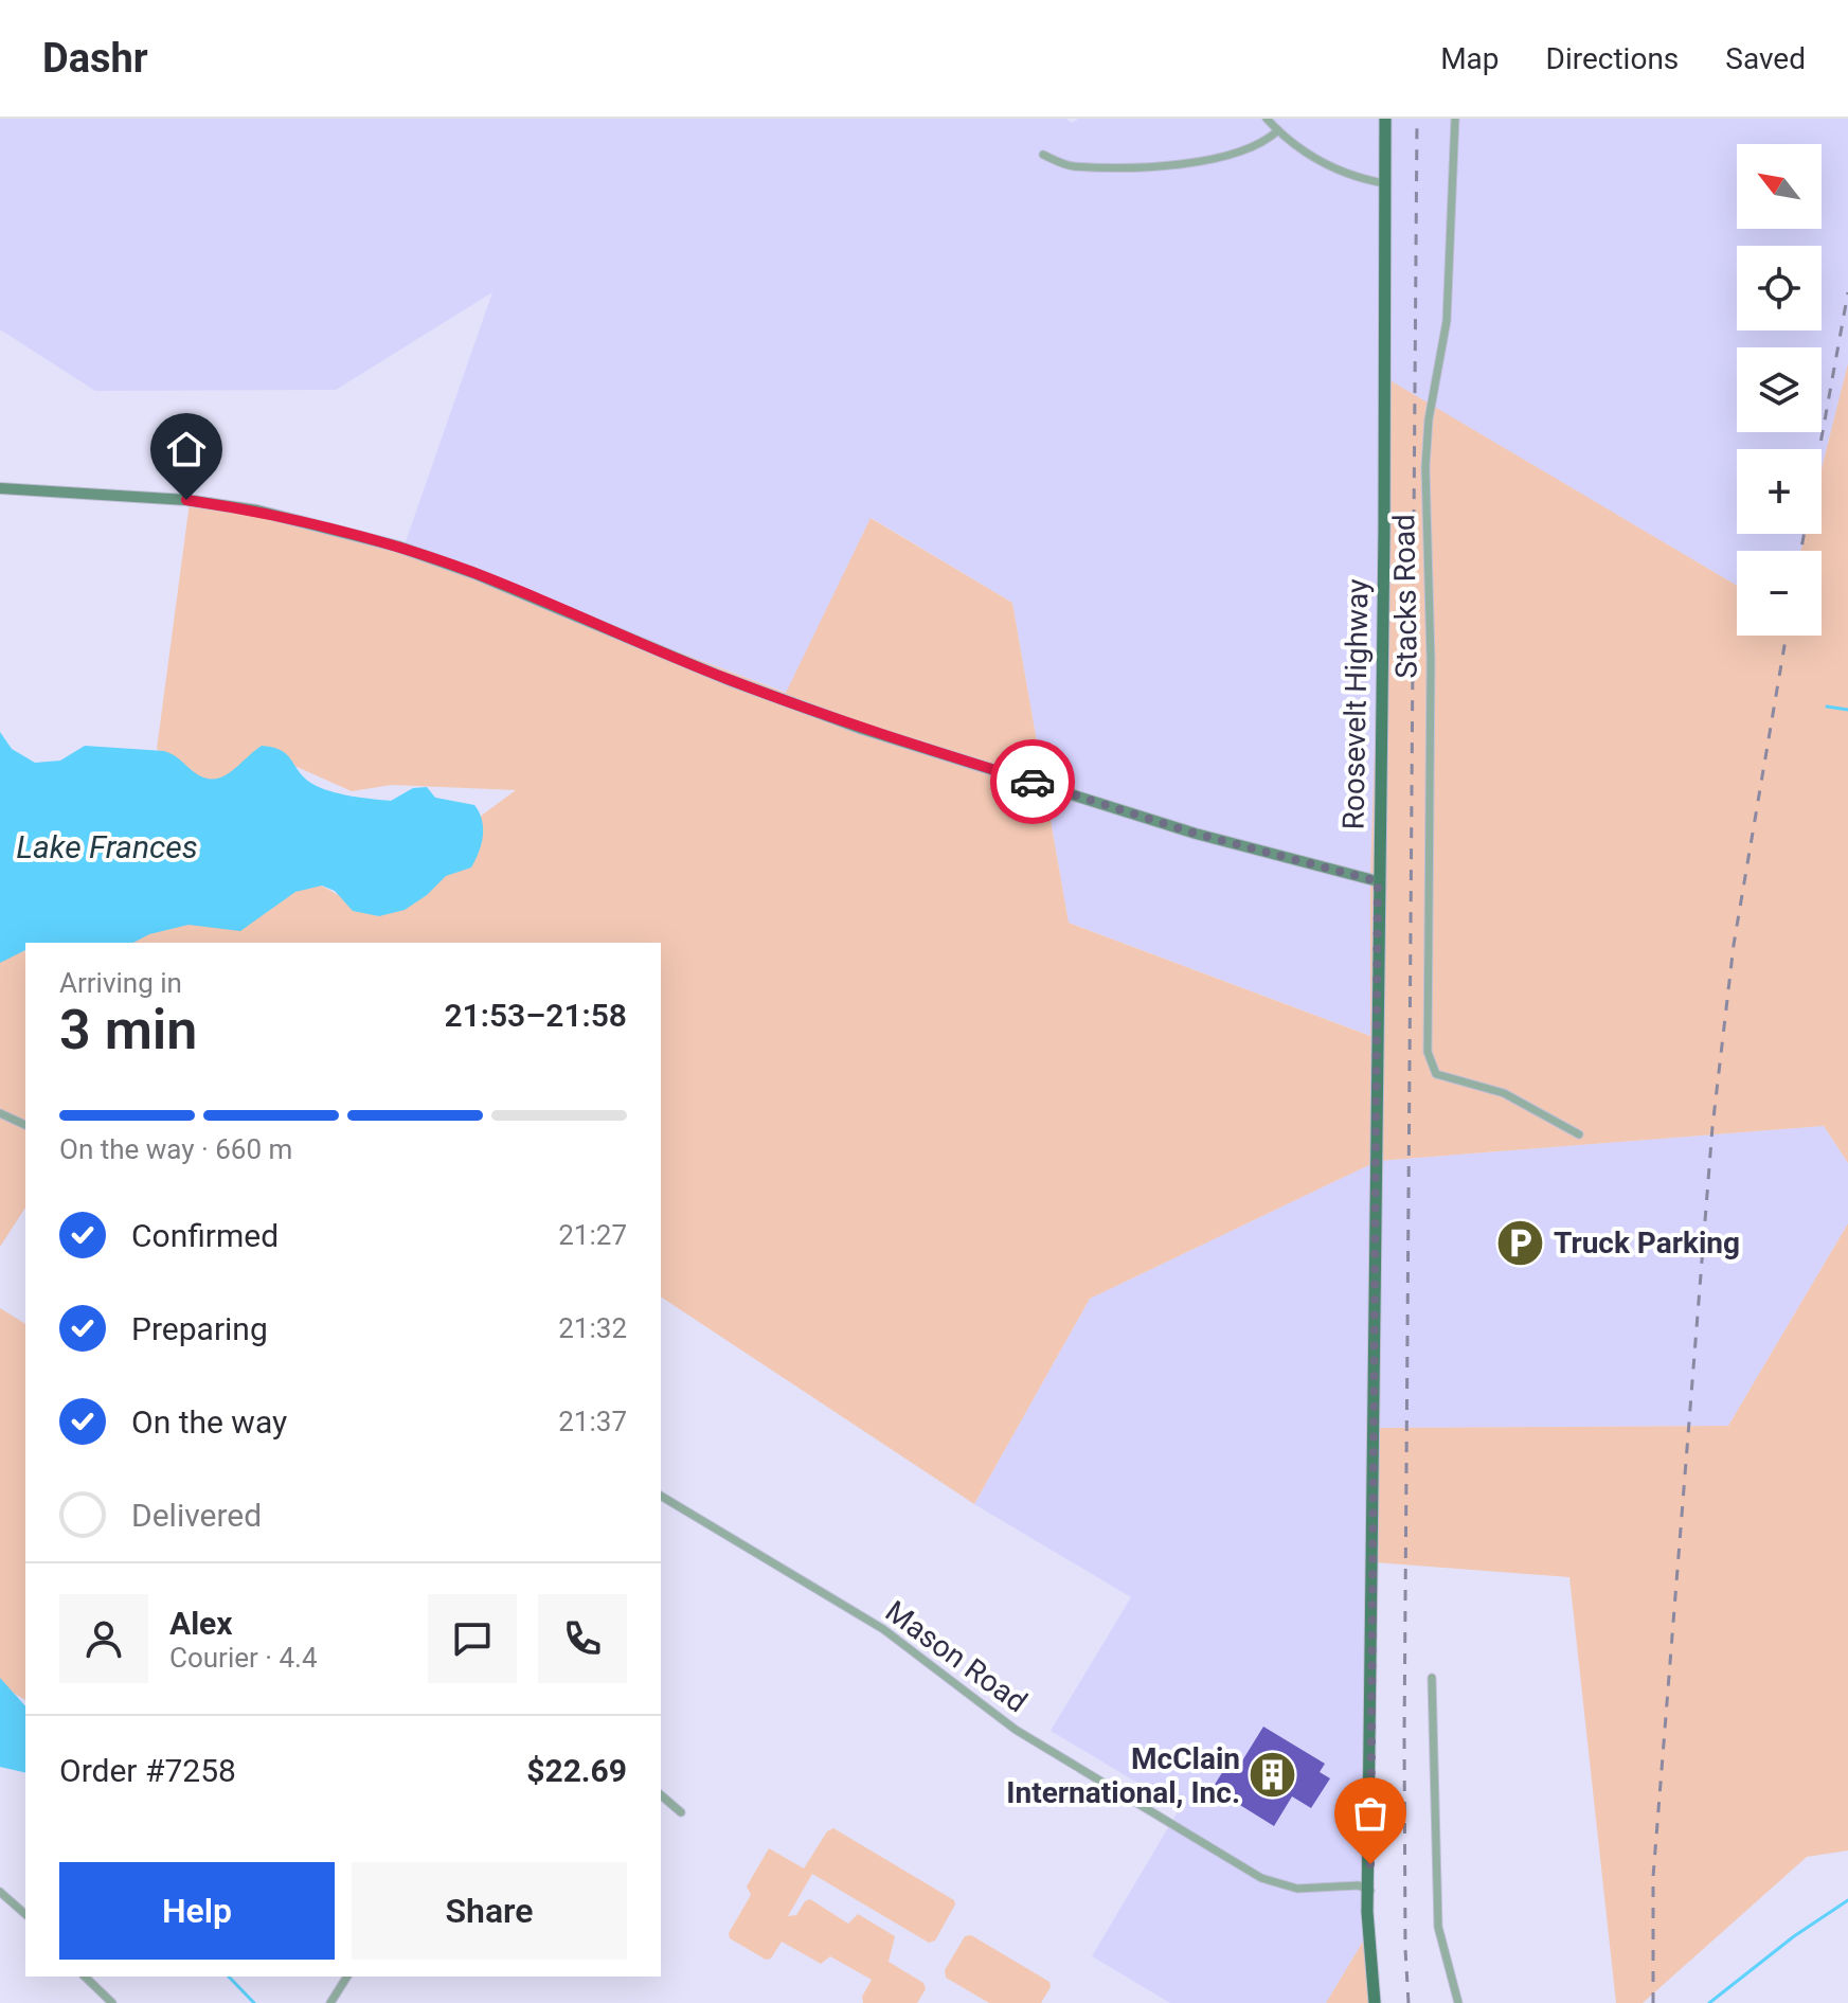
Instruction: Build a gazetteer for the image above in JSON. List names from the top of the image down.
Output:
{
  "streets": {
    "main road": ["Roosevelt Highway"],
    "street": ["Stacks Road", "Mason Road"]
  },
  "crossings": [
    ["Roosevelt Highway", "Mason Road"]
  ],
  "water": ["Lake Frances"],
  "places": {
    "parking": ["Truck Parking"],
    "building": ["McClain International, Inc."]
  },
  "north": "top left",
  "page": {
    "header": "Dashr",
    "nav": ["Map", "Directions", "Saved"],
    "map_buttons": ["+", "−"],
    "heading": ["3 min", "Arriving in", "21:53–21:58"],
    "panel": [
      "Alex",
      "Courier · 4.4",
      "Order #7258",
      "$22.69"
    ],
    "bar": "On the way · 660 m",
    "list": [
      ["Confirmed", "21:27"],
      ["Preparing", "21:32"],
      ["On the way", "21:37"],
      "Delivered"
    ],
    "buttons": ["Help", "Share"]
  }
}
